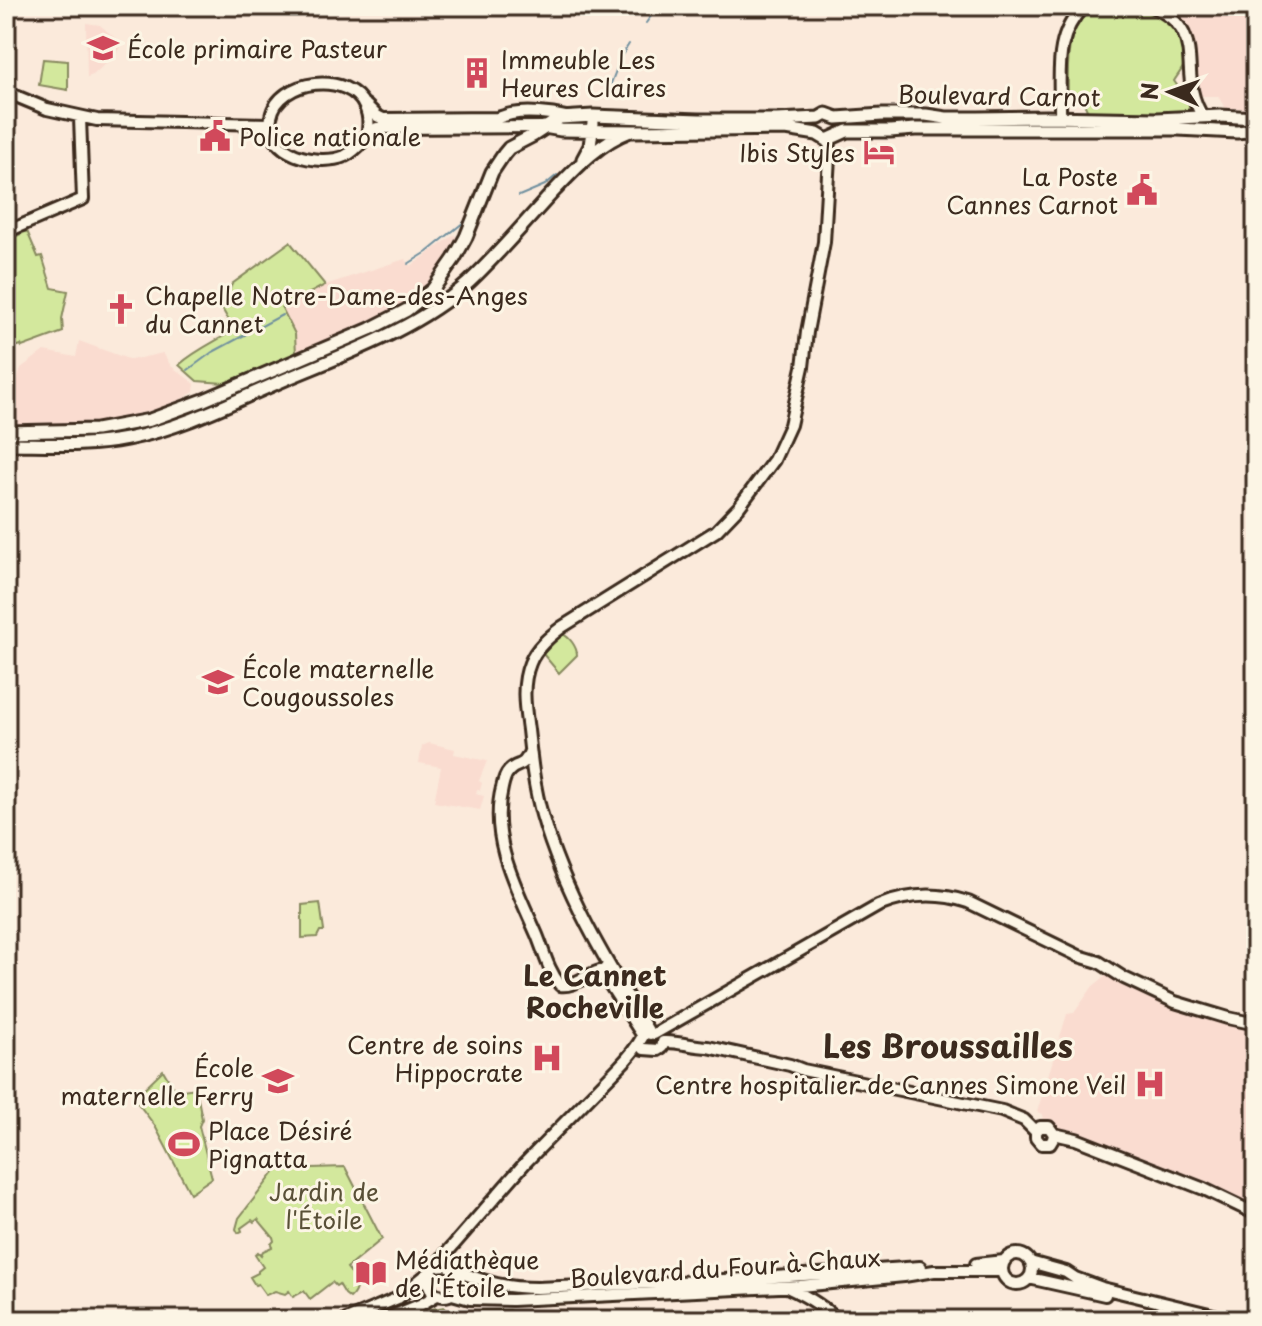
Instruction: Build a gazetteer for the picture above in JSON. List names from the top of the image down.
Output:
{
  "streets": {
    "main road": ["Boulevard Carnot"],
    "street": ["Boulevard du Four à Chaux"]
  },
  "districts": ["Le Cannet Rocheville", "Les Broussailles"],
  "parks": ["Jardin de l'Étoile"],
  "places": {
    "school or university": ["École primaire Pasteur", "École maternelle Cougoussoles", "École maternelle Ferry"],
    "building": ["Immeuble Les Heures Claires"],
    "public building": ["Police nationale", "La Poste Cannes Carnot"],
    "hotel": ["Ibis Styles"],
    "church": ["Chapelle Notre-Dame-des-Anges du Cannet"],
    "hospital": ["Centre de soins Hippocrate", "Centre hospitalier de Cannes Simone Veil"],
    "sports": ["Place Désiré Pignatta"],
    "library": ["Médiathèque de l'Étoile"]
  },
  "north": "left"
}
